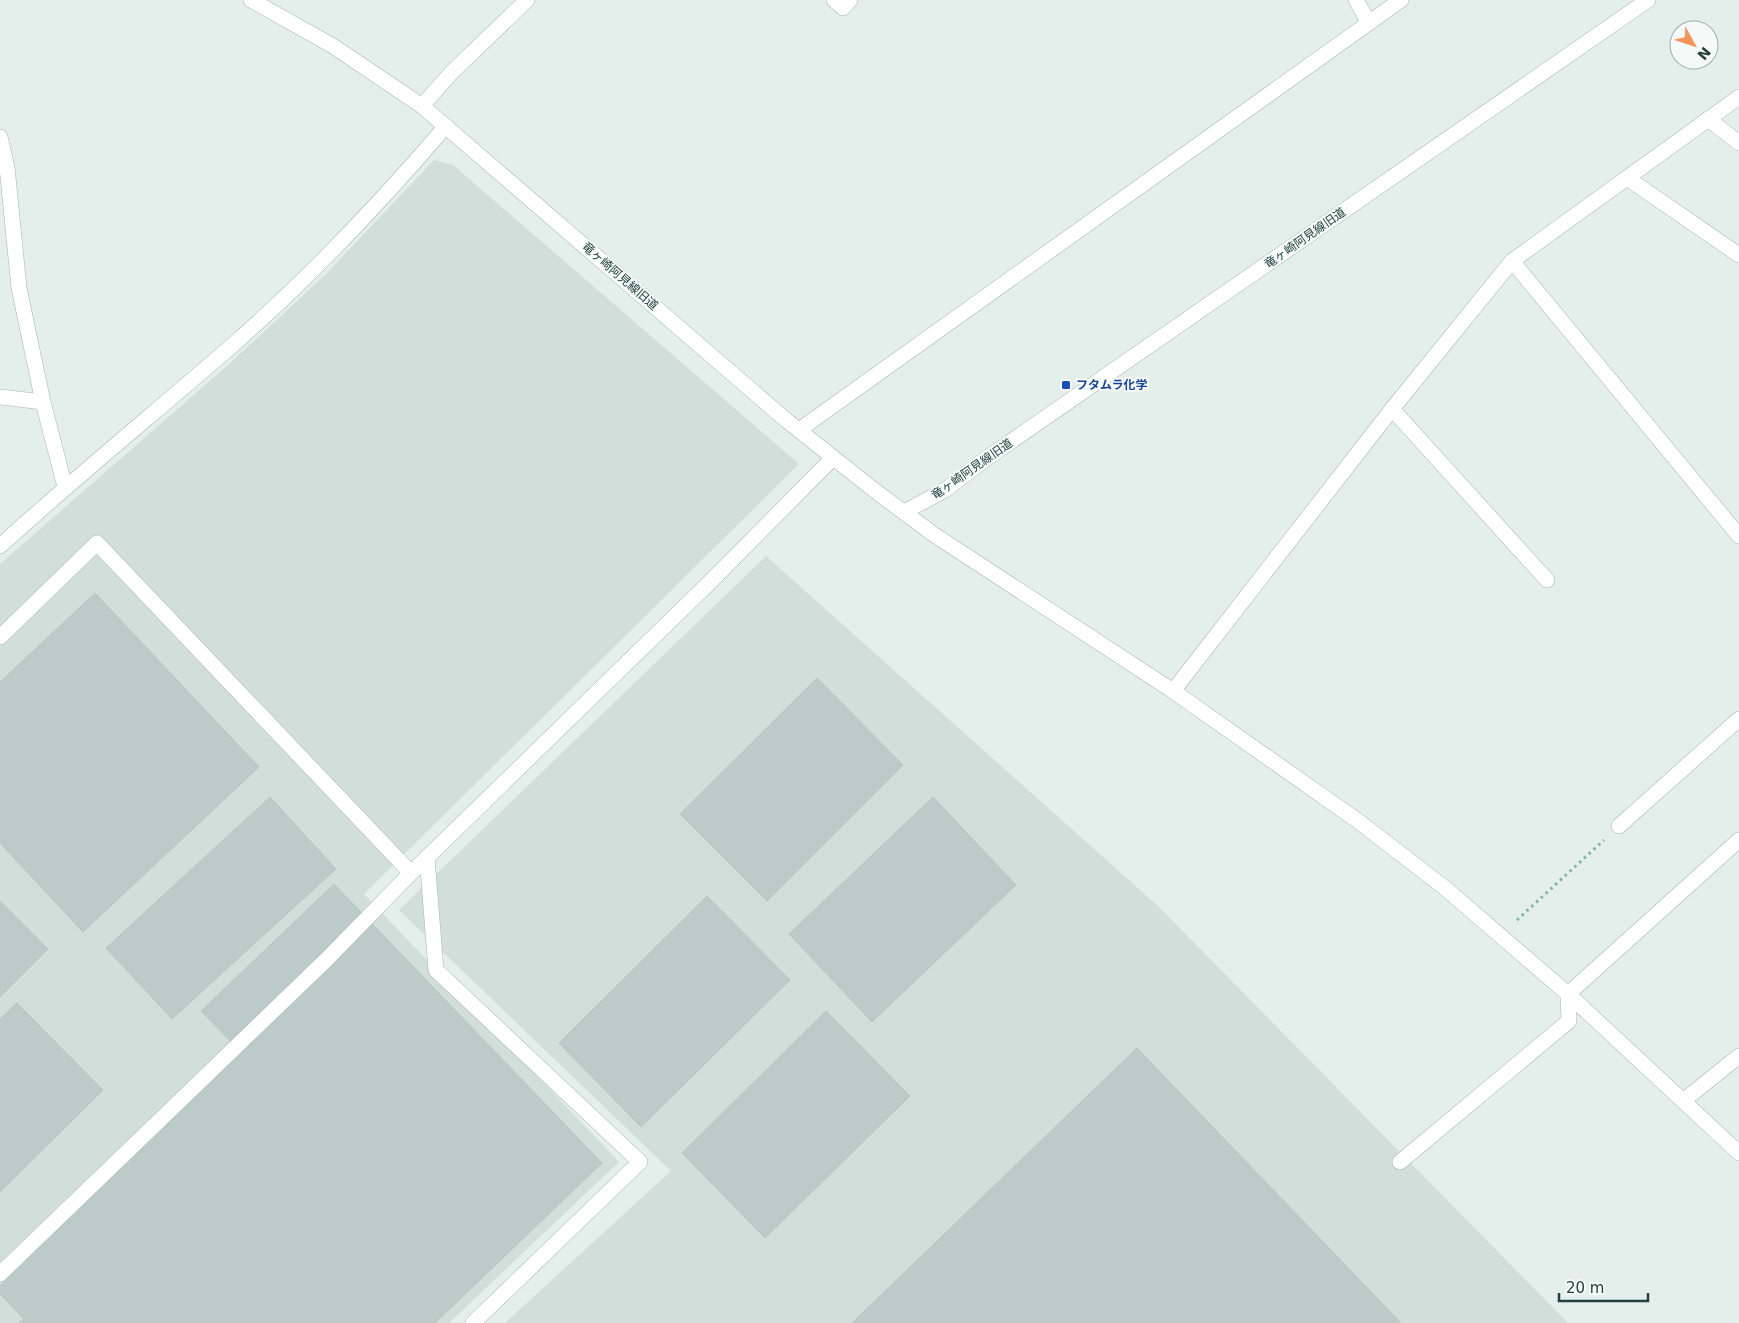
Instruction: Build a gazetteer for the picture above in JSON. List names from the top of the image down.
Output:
{
  "streets": {
    "street": ["竜ヶ崎阿見線旧道"]
  },
  "places": {
    "transit": ["フタムラ化学"]
  },
  "scale_bar": "20 m",
  "north": "bottom right"
}
